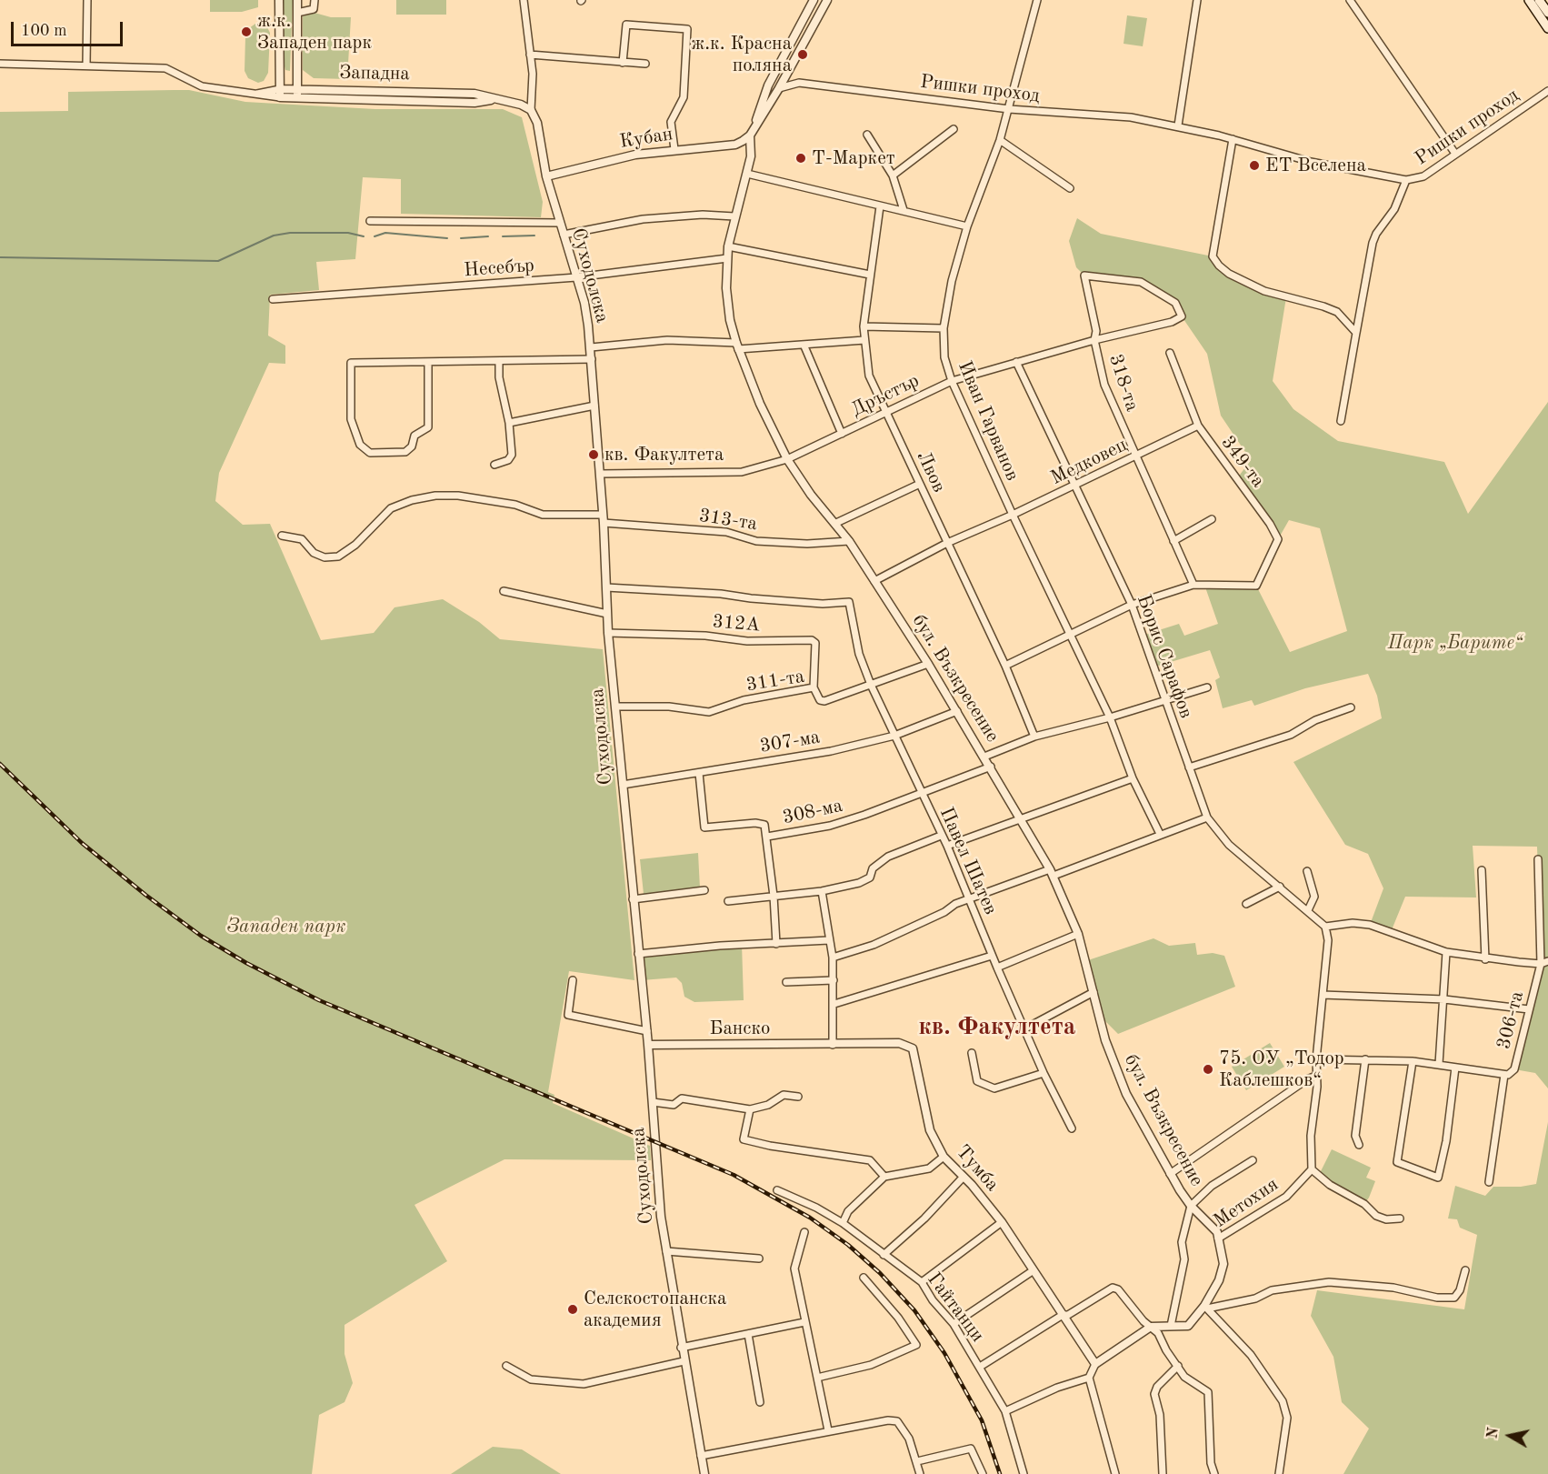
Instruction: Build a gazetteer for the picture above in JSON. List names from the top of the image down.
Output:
{
  "streets": {
    "street": [
      "Западна",
      "Ришки проход",
      "Кубан",
      "Несебър",
      "Суходолска",
      "318-та",
      "Дръстър",
      "Иван Гарванов",
      "Медковец",
      "349-та",
      "Лвов",
      "313-та",
      "312А",
      "Борис Сарафов",
      "бул. Възкресение",
      "311-та",
      "307-ма",
      "308-ма",
      "Павел Шатев",
      "306-та",
      "Банско",
      "Тумба",
      "Метохия",
      "Гайтанци"
    ]
  },
  "crossings": [
    ["Западна", "Суходолска"],
    ["Ришки проход", "Иван Гарванов"],
    ["Кубан", "Суходолска"],
    ["Кубан", "бул. Възкресение"],
    ["Несебър", "Суходолска"],
    ["Несебър", "бул. Възкресение"],
    ["Суходолска", "Дръстър"],
    ["Суходолска", "313-та"],
    ["Суходолска", "312А"],
    ["Суходолска", "311-та"],
    ["Суходолска", "307-ма"],
    ["Суходолска", "Павел Шатев"],
    ["Суходолска", "Банско"],
    ["318-та", "Дръстър"],
    ["318-та", "Медковец"],
    ["318-та", "349-та"],
    ["Дръстър", "Иван Гарванов"],
    ["Дръстър", "Лвов"],
    ["Дръстър", "Борис Сарафов"],
    ["Дръстър", "бул. Възкресение"],
    ["Иван Гарванов", "Медковец"],
    ["Медковец", "349-та"],
    ["Медковец", "Лвов"],
    ["Медковец", "Борис Сарафов"],
    ["Медковец", "бул. Възкресение"],
    ["313-та", "бул. Възкресение"],
    ["312А", "311-та"],
    ["бул. Възкресение", "311-та"],
    ["бул. Възкресение", "307-ма"],
    ["бул. Възкресение", "308-ма"],
    ["бул. Възкресение", "Метохия"],
    ["311-та", "Павел Шатев"],
    ["307-ма", "308-ма"],
    ["307-ма", "Павел Шатев"],
    ["308-ма", "Павел Шатев"],
    ["Банско", "Тумба"]
  ],
  "districts": ["кв. Факултета"],
  "parks": ["Парк „Барите“", "Западен парк"],
  "places": [
    "ж.к. Западен парк",
    "ж.к. Красна поляна",
    "Т-Маркет",
    "ЕТ Вселена",
    "кв. Факултета",
    "75. ОУ „Тодор Каблешков“",
    "Селскостопанска академия"
  ],
  "scale_bar": "100 m",
  "north": "left"
}
